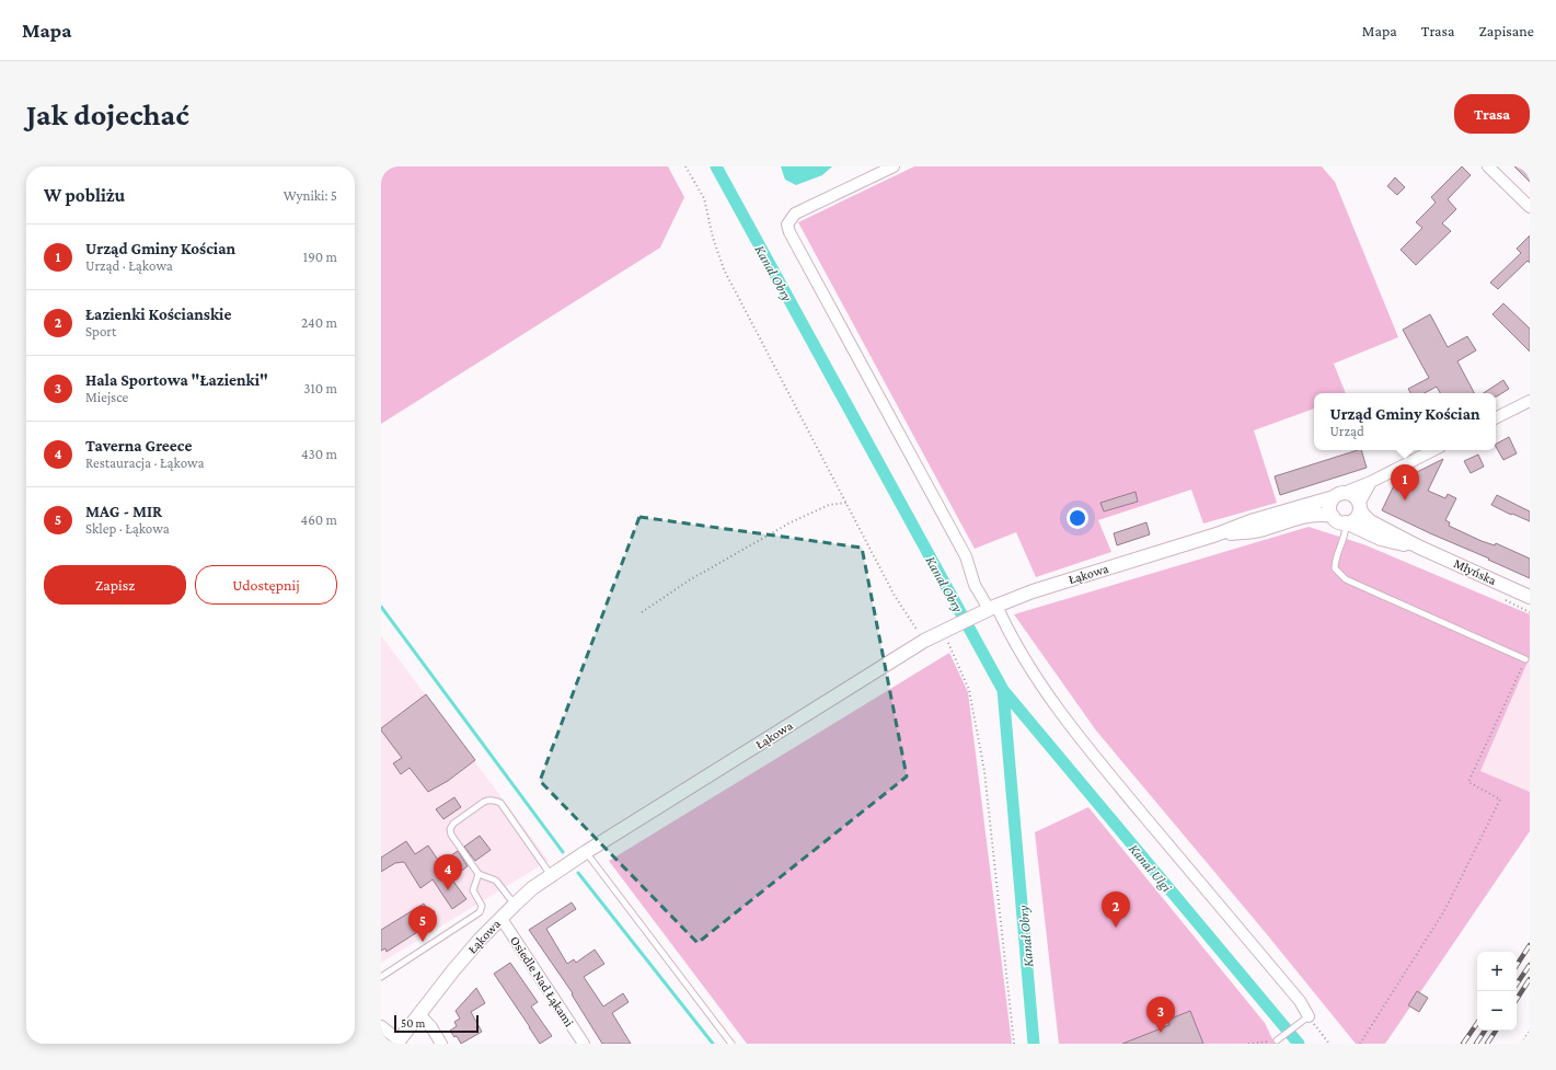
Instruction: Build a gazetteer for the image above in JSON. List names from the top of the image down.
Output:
{
  "streets": {
    "street": ["Młyńska", "Łąkowa", "Osiedle Nad Łąkami"]
  },
  "crossings": [
    ["Młyńska", "Łąkowa"],
    ["Łąkowa", "Osiedle Nad Łąkami"]
  ],
  "water": ["Kanał Obry", "Kanał Ulgi"],
  "scale_bar": "50 m",
  "page": {
    "header": "Mapa",
    "nav": ["Mapa", "Trasa", "Zapisane"],
    "buttons": [
      "Trasa",
      ["Zapisz", "Udostępnij"]
    ],
    "title": "Jak dojechać",
    "heading": ["W pobliżu", "Wyniki: 5"],
    "list": [
      {
        "mark": "1",
        "name": "Urząd Gminy Kościan",
        "note": "Urząd · Łąkowa",
        "value": "190 m"
      },
      {
        "mark": "2",
        "name": "Łazienki Kościanskie",
        "note": "Sport",
        "value": "240 m"
      },
      {
        "mark": "3",
        "name": "Hala Sportowa \"Łazienki\"",
        "note": "Miejsce",
        "value": "310 m"
      },
      {
        "mark": "4",
        "name": "Taverna Greece",
        "note": "Restauracja · Łąkowa",
        "value": "430 m"
      },
      {
        "mark": "5",
        "name": "MAG - MIR",
        "note": "Sklep · Łąkowa",
        "value": "460 m"
      }
    ],
    "popup": ["Urząd Gminy Kościan", "Urząd"],
    "pins": [
      "1",
      "4",
      "2",
      "5",
      "3"
    ],
    "map_buttons": ["+", "−"],
    "scale": "50 m"
  }
}
